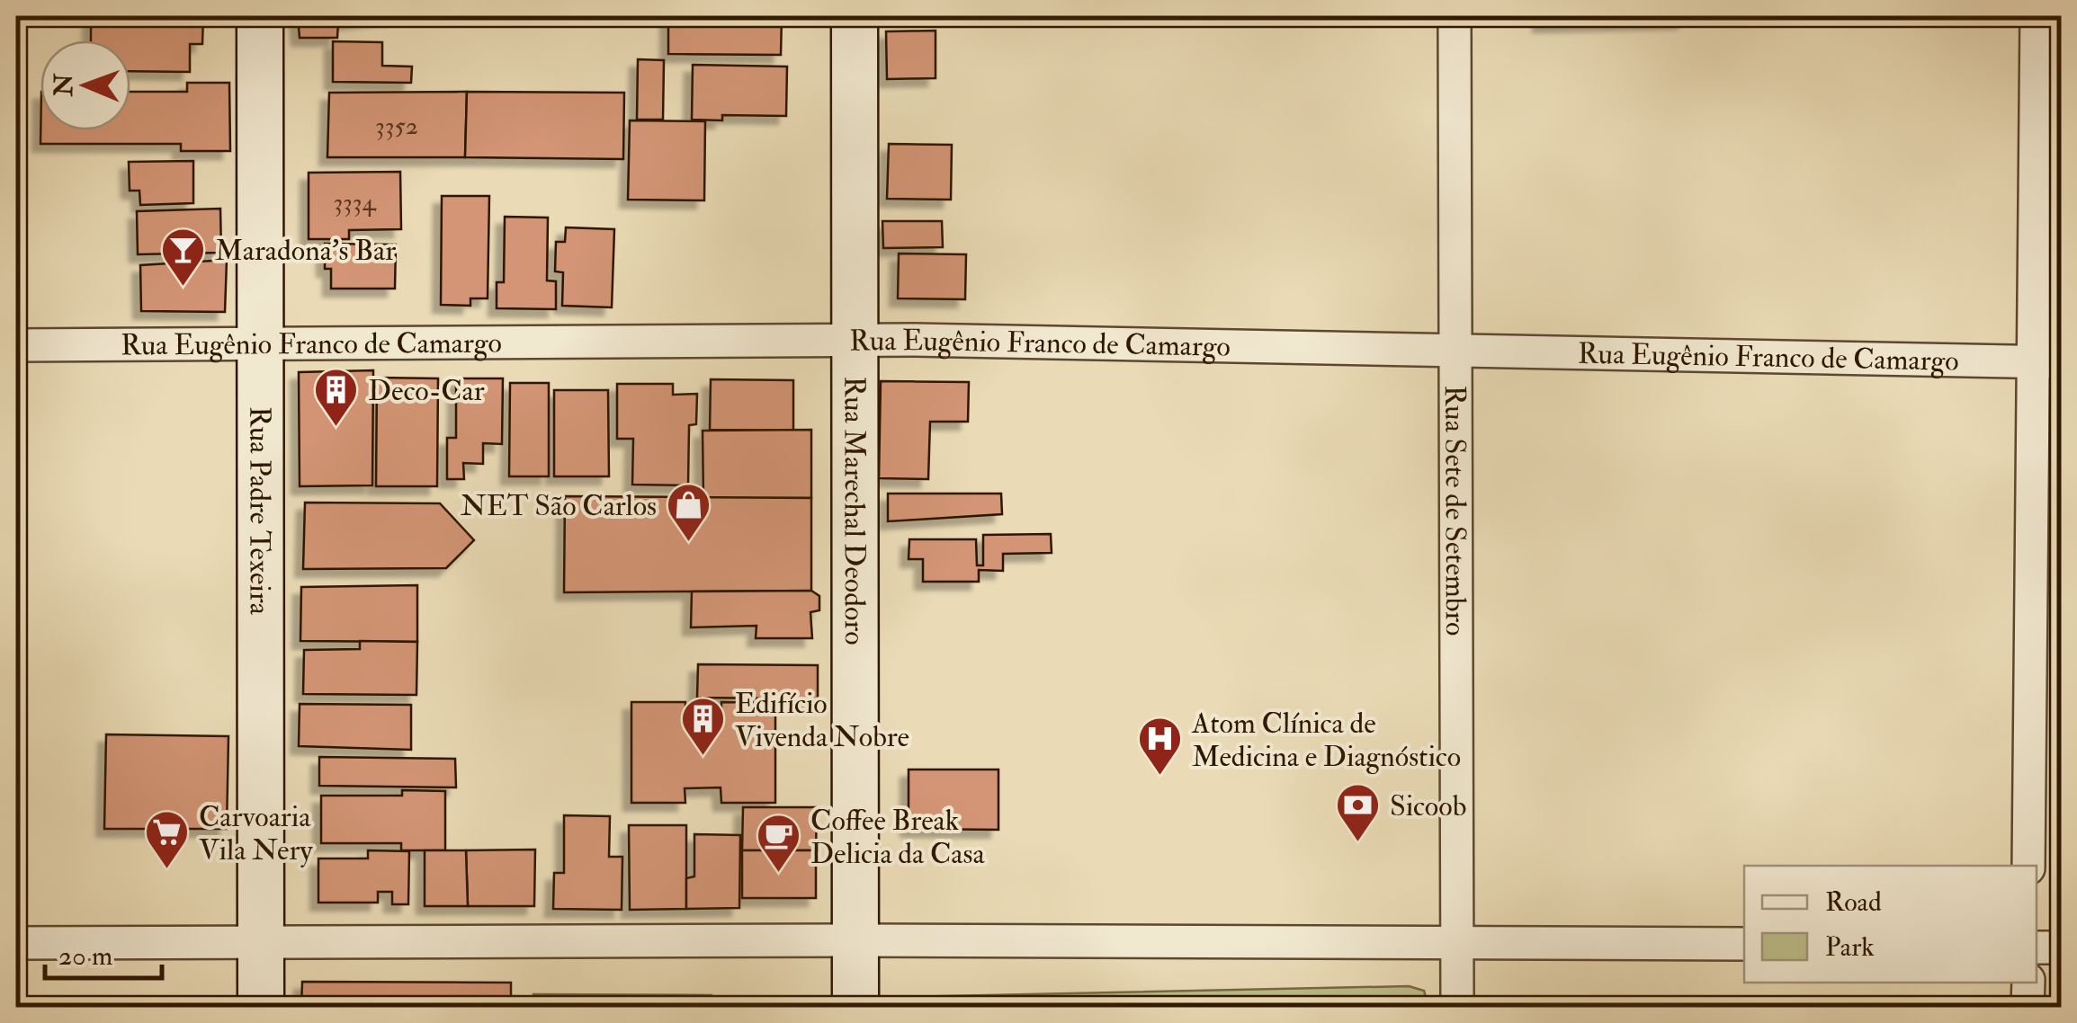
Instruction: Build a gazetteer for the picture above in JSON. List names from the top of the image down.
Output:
{
  "streets": {
    "main road": ["Rua Padre Texeira", "Rua Marechal Deodoro"],
    "street": ["Rua Eugênio Franco de Camargo", "Rua Sete de Setembro"]
  },
  "crossings": [
    ["Rua Eugênio Franco de Camargo", "Rua Padre Texeira"],
    ["Rua Eugênio Franco de Camargo", "Rua Marechal Deodoro"],
    ["Rua Eugênio Franco de Camargo", "Rua Sete de Setembro"]
  ],
  "places": {
    "bar": ["Maradona's Bar"],
    "building": ["Deco-Car", "Edifício Vivenda Nobre"],
    "shop": ["NET São Carlos"],
    "hospital": ["Atom Clínica de Medicina e Diagnóstico"],
    "bank": ["Sicoob"],
    "supermarket": ["Carvoaria Vila Nery"],
    "cafe": ["Coffee Break Delicia da Casa"]
  },
  "house_numbers": ["3352", "3334"],
  "legend": ["Road", "Park"],
  "scale_bar": "20 m",
  "north": "left"
}
